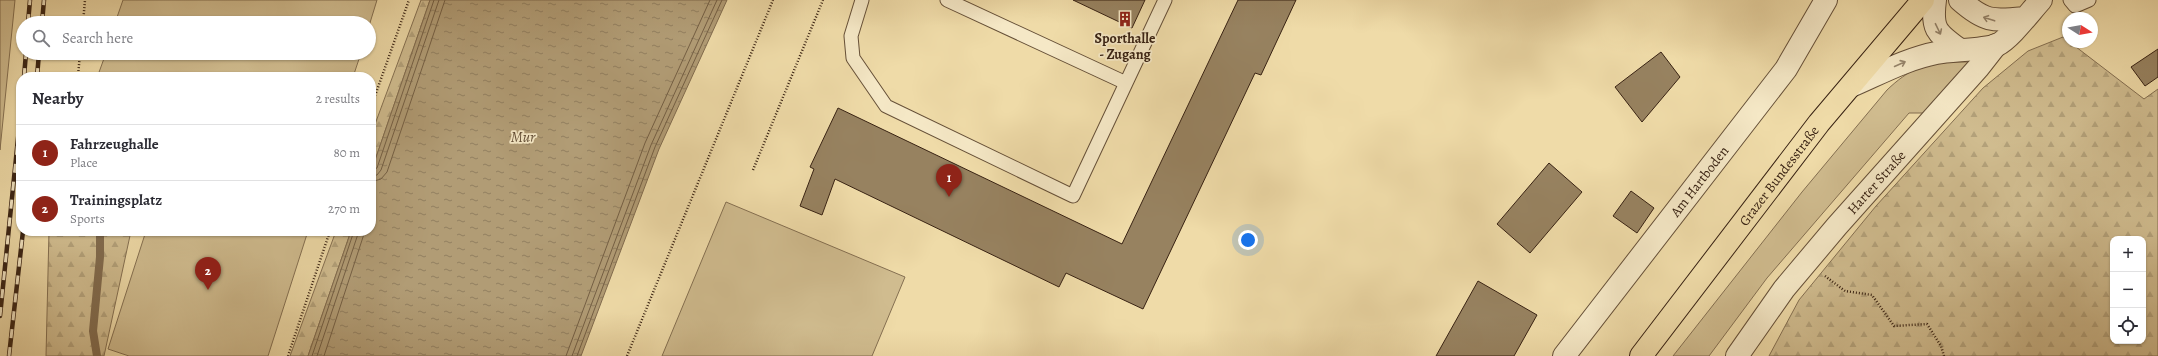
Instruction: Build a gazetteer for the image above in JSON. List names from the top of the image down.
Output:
{
  "streets": {
    "main road": ["Grazer Bundesstraße"],
    "street": ["Am Hartboden", "Harter Straße"]
  },
  "water": ["Mur"],
  "places": {
    "building": ["Sporthalle - Zugang"]
  },
  "north": "right",
  "page": {
    "search": "Search here",
    "heading": ["Nearby", "2 results"],
    "list": [
      {
        "mark": "1",
        "name": "Fahrzeughalle",
        "note": "Place",
        "value": "80 m"
      },
      {
        "mark": "2",
        "name": "Trainingsplatz",
        "note": "Sports",
        "value": "270 m"
      }
    ],
    "pins": ["1", "2"],
    "map_buttons": ["+", "−"]
  }
}
